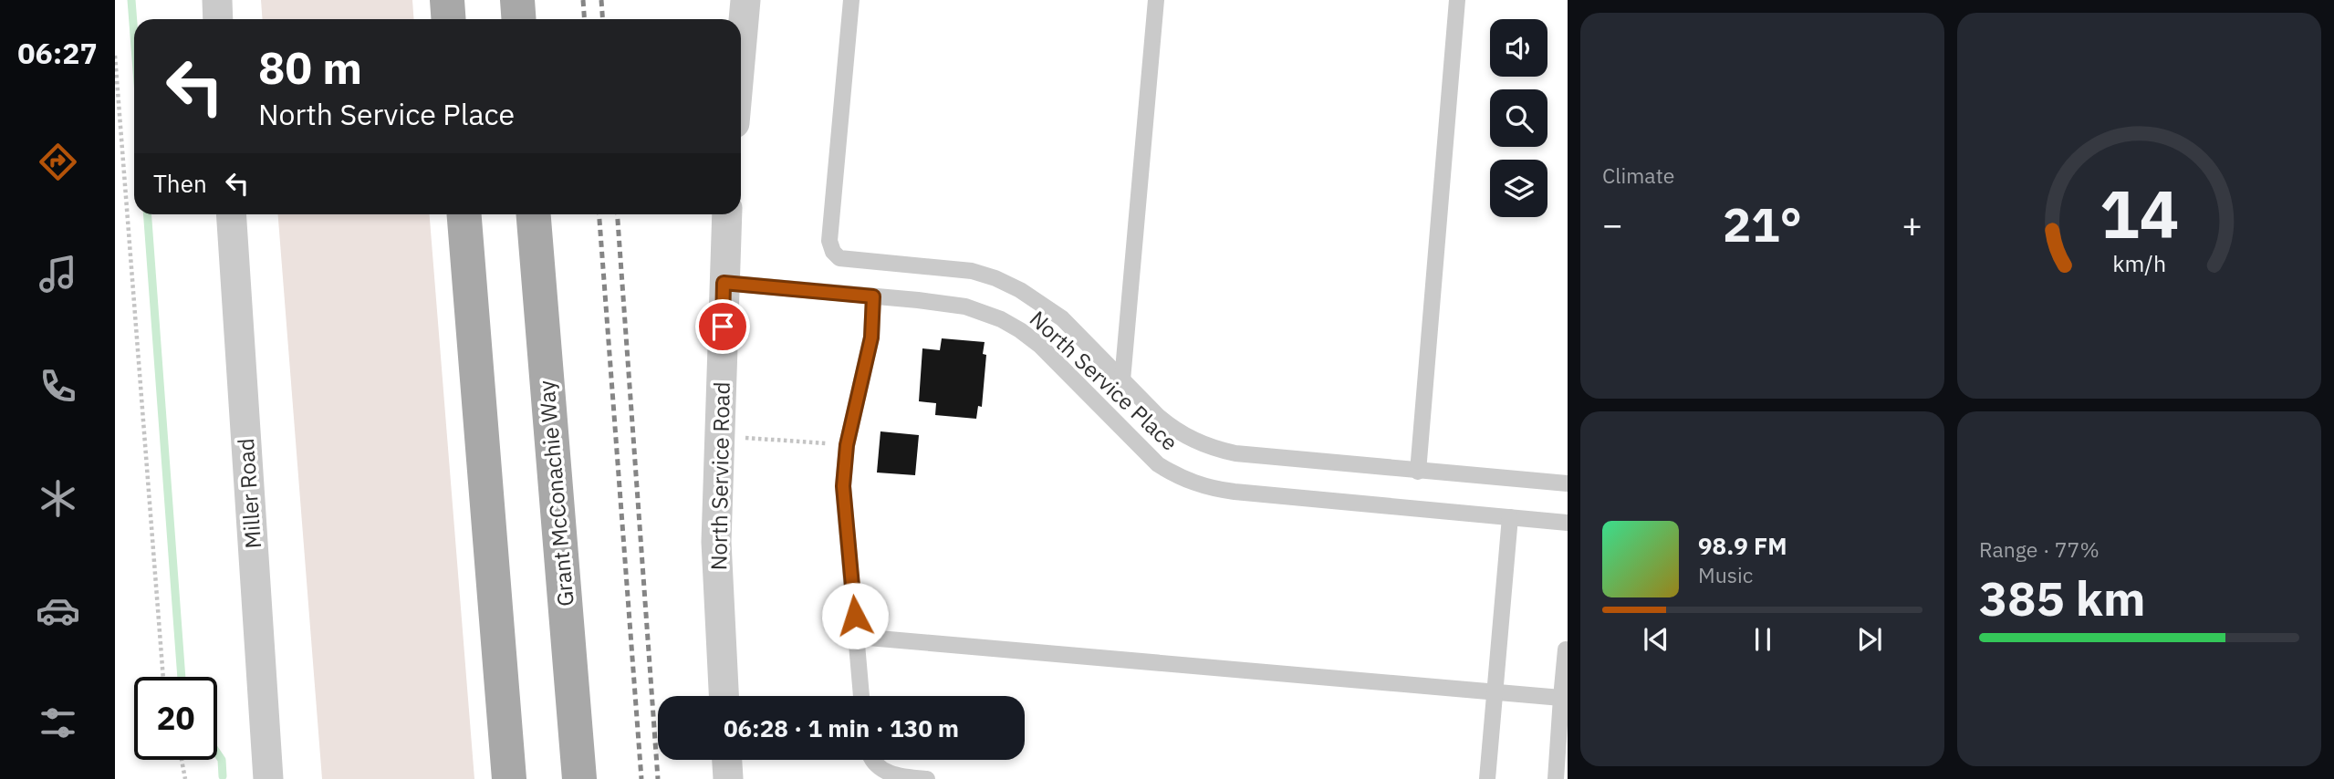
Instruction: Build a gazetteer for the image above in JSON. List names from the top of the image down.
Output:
{
  "streets": {
    "main road": ["Grant McConachie Way"],
    "street": ["North Service Road", "Miller Road"],
    "lane": ["North Service Place"]
  },
  "crossings": [
    ["North Service Place", "North Service Road"]
  ],
  "page": {
    "tabs": "06:27",
    "tile": [
      "Climate",
      ["Range · 77%", "385 km"]
    ],
    "turn": ["80 m", "North Service Place"],
    "then": "Then",
    "heat": ["−", "21°", "+"],
    "song": ["98.9 FM", "Music"],
    "limit": "20",
    "trip": "06:28 · 1 min · 130 m",
    "gauge": ["14", "km/h"]
  }
}
